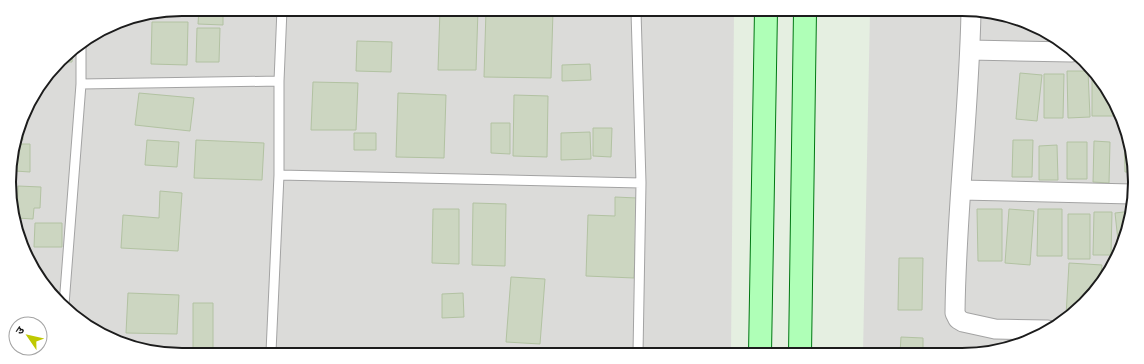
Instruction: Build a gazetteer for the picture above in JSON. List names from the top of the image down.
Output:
{
  "north": "top left"
}
